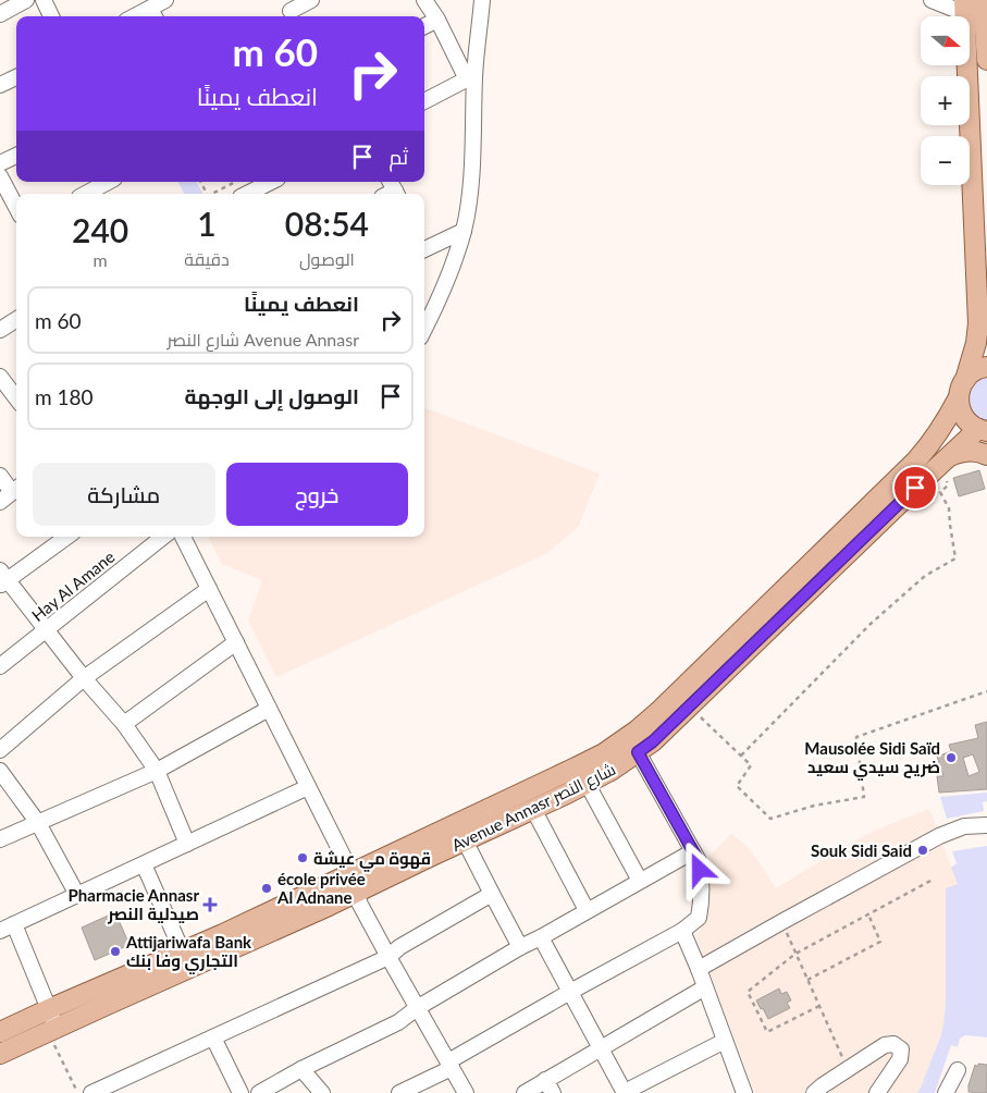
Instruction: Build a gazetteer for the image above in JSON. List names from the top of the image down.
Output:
{
  "streets": {
    "main road": ["Avenue Annasr شارع النصر"],
    "street": ["Hay Al Amane"]
  },
  "places": {
    "other": [
      "Mausolée Sidi Saïd ضريح سيدي سعيد",
      "Souk Sidi Said",
      "قهوة مي عيشة",
      "école privée Al Adnane",
      "Attijariwafa Bank التجاري وفا بنك"
    ],
    "health": ["Pharmacie Annasr صيدلية النصر"]
  },
  "north": "right",
  "page": {
    "map_buttons": ["+", "−"],
    "turn": ["60 m", "انعطف يمينًا"],
    "then": "ثم",
    "eta": [
      "08:54",
      "الوصول",
      "1",
      "دقيقة",
      "240",
      "m"
    ],
    "list": [
      {
        "name": "انعطف يمينًا",
        "note": "Avenue Annasr شارع النصر",
        "value": "60 m"
      },
      {
        "name": "الوصول إلى الوجهة",
        "value": "180 m"
      }
    ],
    "buttons": ["خروج", "مشاركة"]
  }
}
